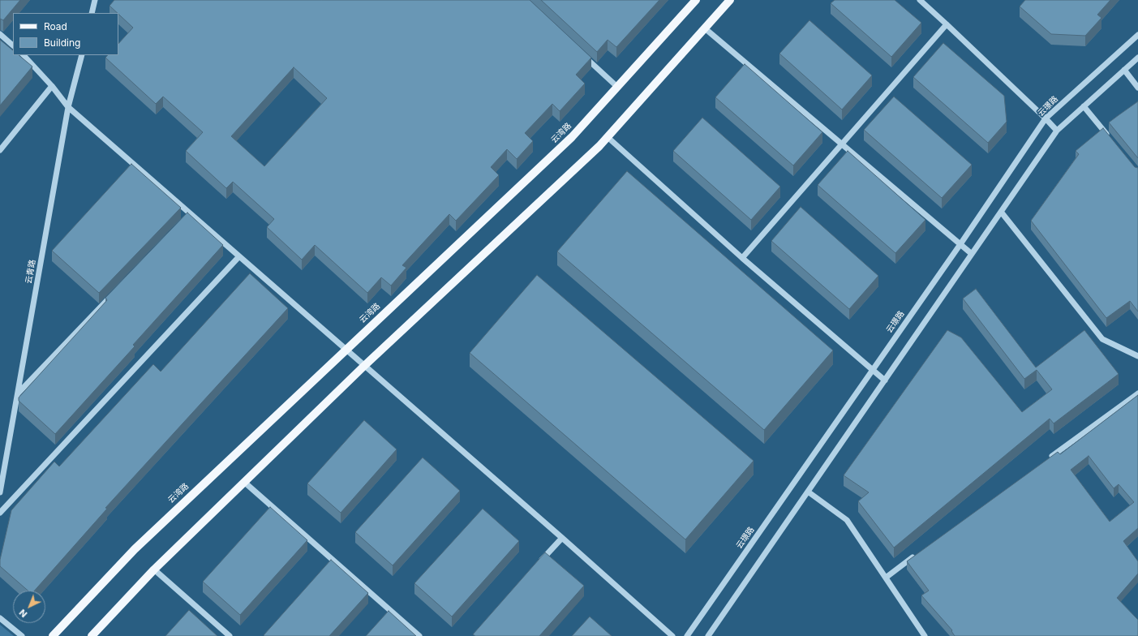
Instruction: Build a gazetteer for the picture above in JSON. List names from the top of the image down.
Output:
{
  "streets": {
    "main road": ["云湾路"],
    "street": ["云璟路", "云青路"]
  },
  "legend": ["Road", "Building"],
  "north": "bottom left"
}
